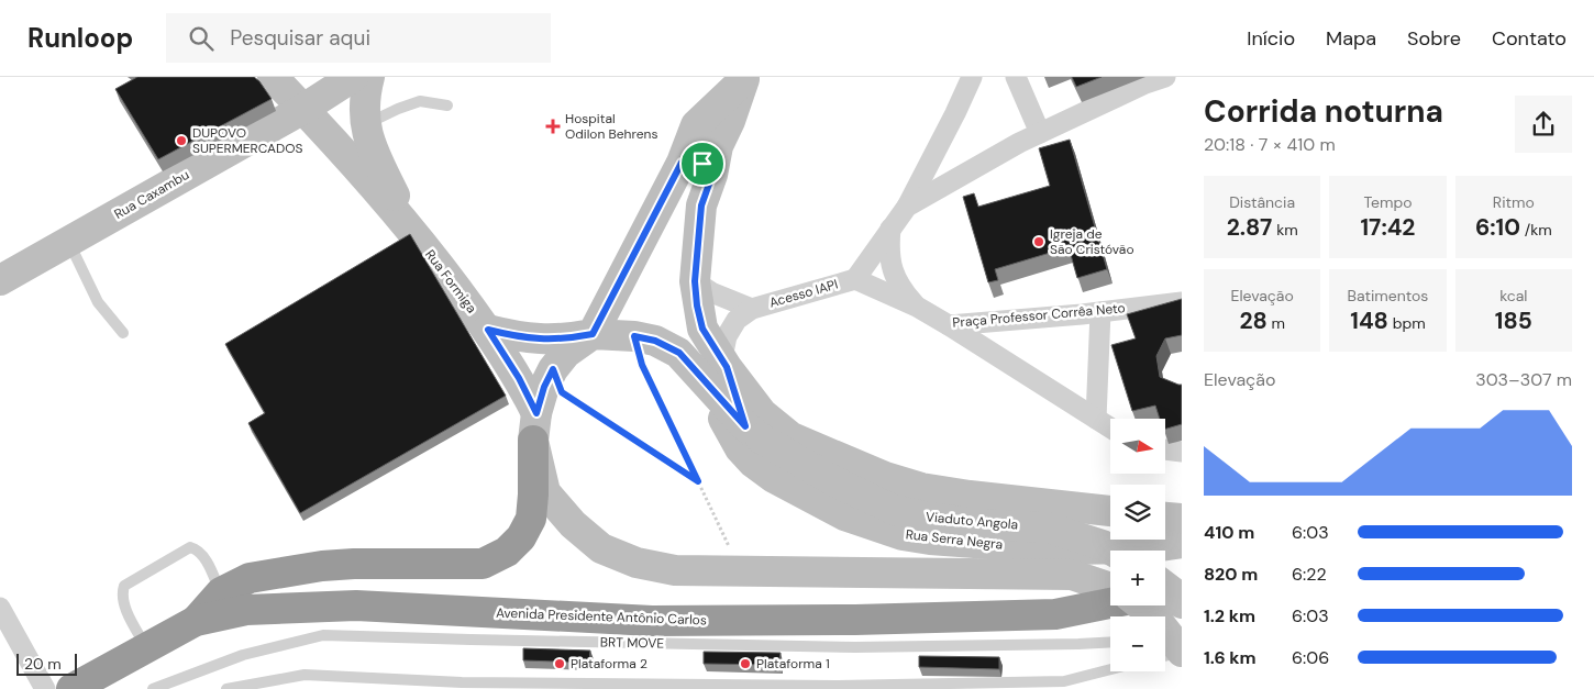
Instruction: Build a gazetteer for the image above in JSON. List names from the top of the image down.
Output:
{
  "streets": {
    "highway": ["Avenida Presidente Antônio Carlos"],
    "street": [
      "Rua Caxambu",
      "Rua Formiga",
      "Acesso IAPI",
      "Praça Professor Corrêa Neto",
      "Viaduto Angola",
      "Rua Serra Negra"
    ],
    "lane": ["BRT MOVE"]
  },
  "crossings": [
    ["Rua Caxambu", "Rua Formiga"],
    ["Acesso IAPI", "Praça Professor Corrêa Neto"],
    ["Viaduto Angola", "Rua Serra Negra"]
  ],
  "places": {
    "health": ["Hospital Odilon Behrens"],
    "other": [
      "DUPOVO SUPERMERCADOS",
      "Igreja de São Cristóvão",
      "Plataforma 2",
      "Plataforma 1"
    ]
  },
  "scale_bar": "20 m",
  "north": "right",
  "page": {
    "header": "Runloop",
    "search": "Pesquisar aqui",
    "nav": [
      "Início",
      "Mapa",
      "Sobre",
      "Contato"
    ],
    "heading": ["Corrida noturna", "20:18 · 7 × 410 m"],
    "stats": [
      ["Distância", "2.87 km"],
      ["Tempo", "17:42"],
      ["Ritmo", "6:10 /km"],
      ["Elevação", "28 m"],
      ["Batimentos", "148 bpm"],
      ["kcal", "185"]
    ],
    "chart": ["Elevação", "303–307 m"],
    "map_buttons": ["+", "−"],
    "list": [
      {
        "name": "410 m",
        "note": "6:03"
      },
      {
        "name": "820 m",
        "note": "6:22"
      },
      {
        "name": "1.2 km",
        "note": "6:03"
      },
      {
        "name": "1.6 km",
        "note": "6:06"
      }
    ],
    "scale": "20 m"
  }
}
